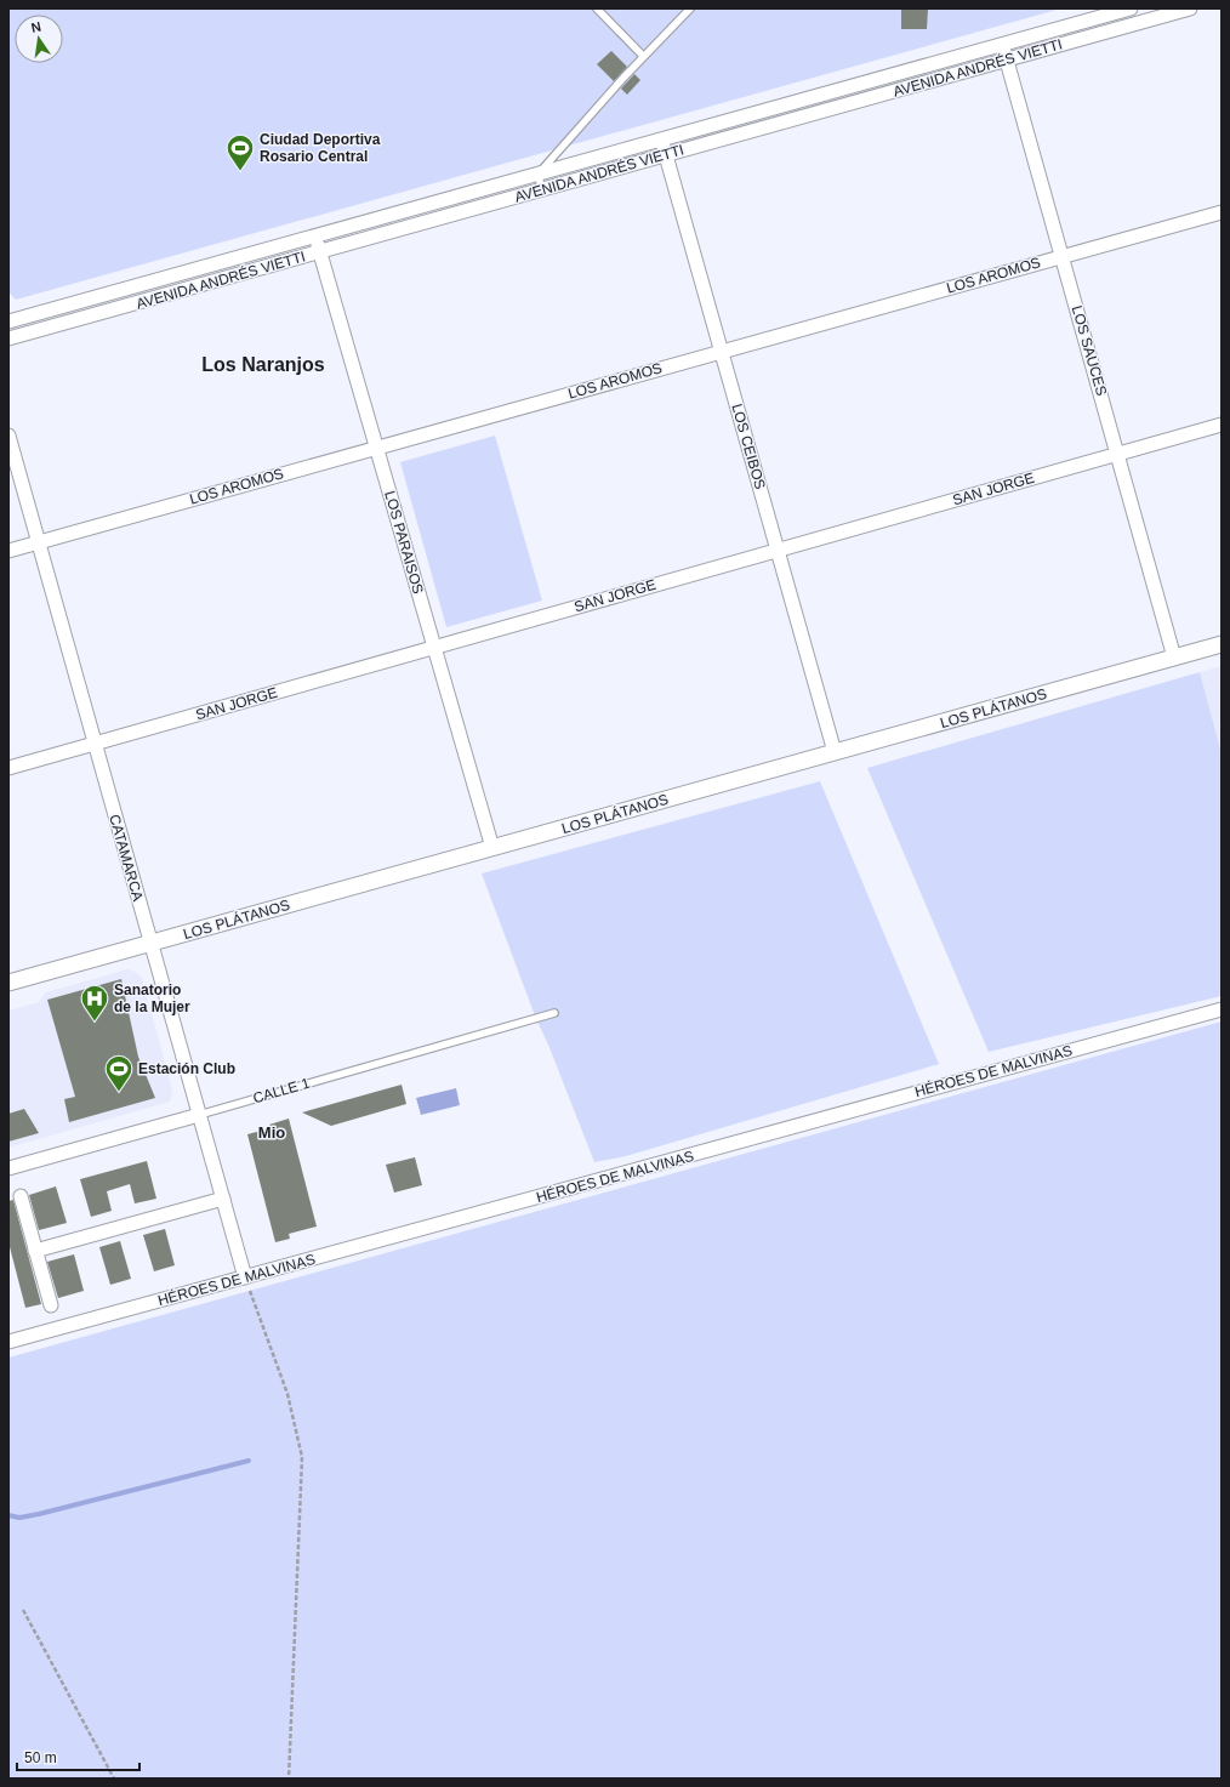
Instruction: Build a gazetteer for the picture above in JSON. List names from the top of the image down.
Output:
{
  "streets": {
    "street": [
      "AVENIDA ANDRÉS VIETTI",
      "LOS AROMOS",
      "LOS SAUCES",
      "LOS CEIBOS",
      "SAN JORGE",
      "LOS PARAISOS",
      "LOS PLÁTANOS",
      "CATAMARCA",
      "HÉROES DE MALVINAS",
      "CALLE 1"
    ]
  },
  "crossings": [
    ["AVENIDA ANDRÉS VIETTI", "LOS SAUCES"],
    ["AVENIDA ANDRÉS VIETTI", "LOS CEIBOS"],
    ["AVENIDA ANDRÉS VIETTI", "LOS PARAISOS"],
    ["LOS AROMOS", "LOS SAUCES"],
    ["LOS AROMOS", "LOS CEIBOS"],
    ["LOS AROMOS", "LOS PARAISOS"],
    ["LOS AROMOS", "CATAMARCA"],
    ["LOS SAUCES", "SAN JORGE"],
    ["LOS SAUCES", "LOS PLÁTANOS"],
    ["LOS CEIBOS", "SAN JORGE"],
    ["LOS CEIBOS", "LOS PLÁTANOS"],
    ["SAN JORGE", "LOS PARAISOS"],
    ["SAN JORGE", "CATAMARCA"],
    ["LOS PARAISOS", "LOS PLÁTANOS"],
    ["LOS PLÁTANOS", "CATAMARCA"],
    ["CATAMARCA", "HÉROES DE MALVINAS"],
    ["CATAMARCA", "CALLE 1"]
  ],
  "districts": ["Los Naranjos", "Mio"],
  "places": {
    "sports": ["Ciudad Deportiva Rosario Central", "Estación Club"],
    "hospital": ["Sanatorio de la Mujer"]
  },
  "scale_bar": "50 m",
  "north": "top"
}
